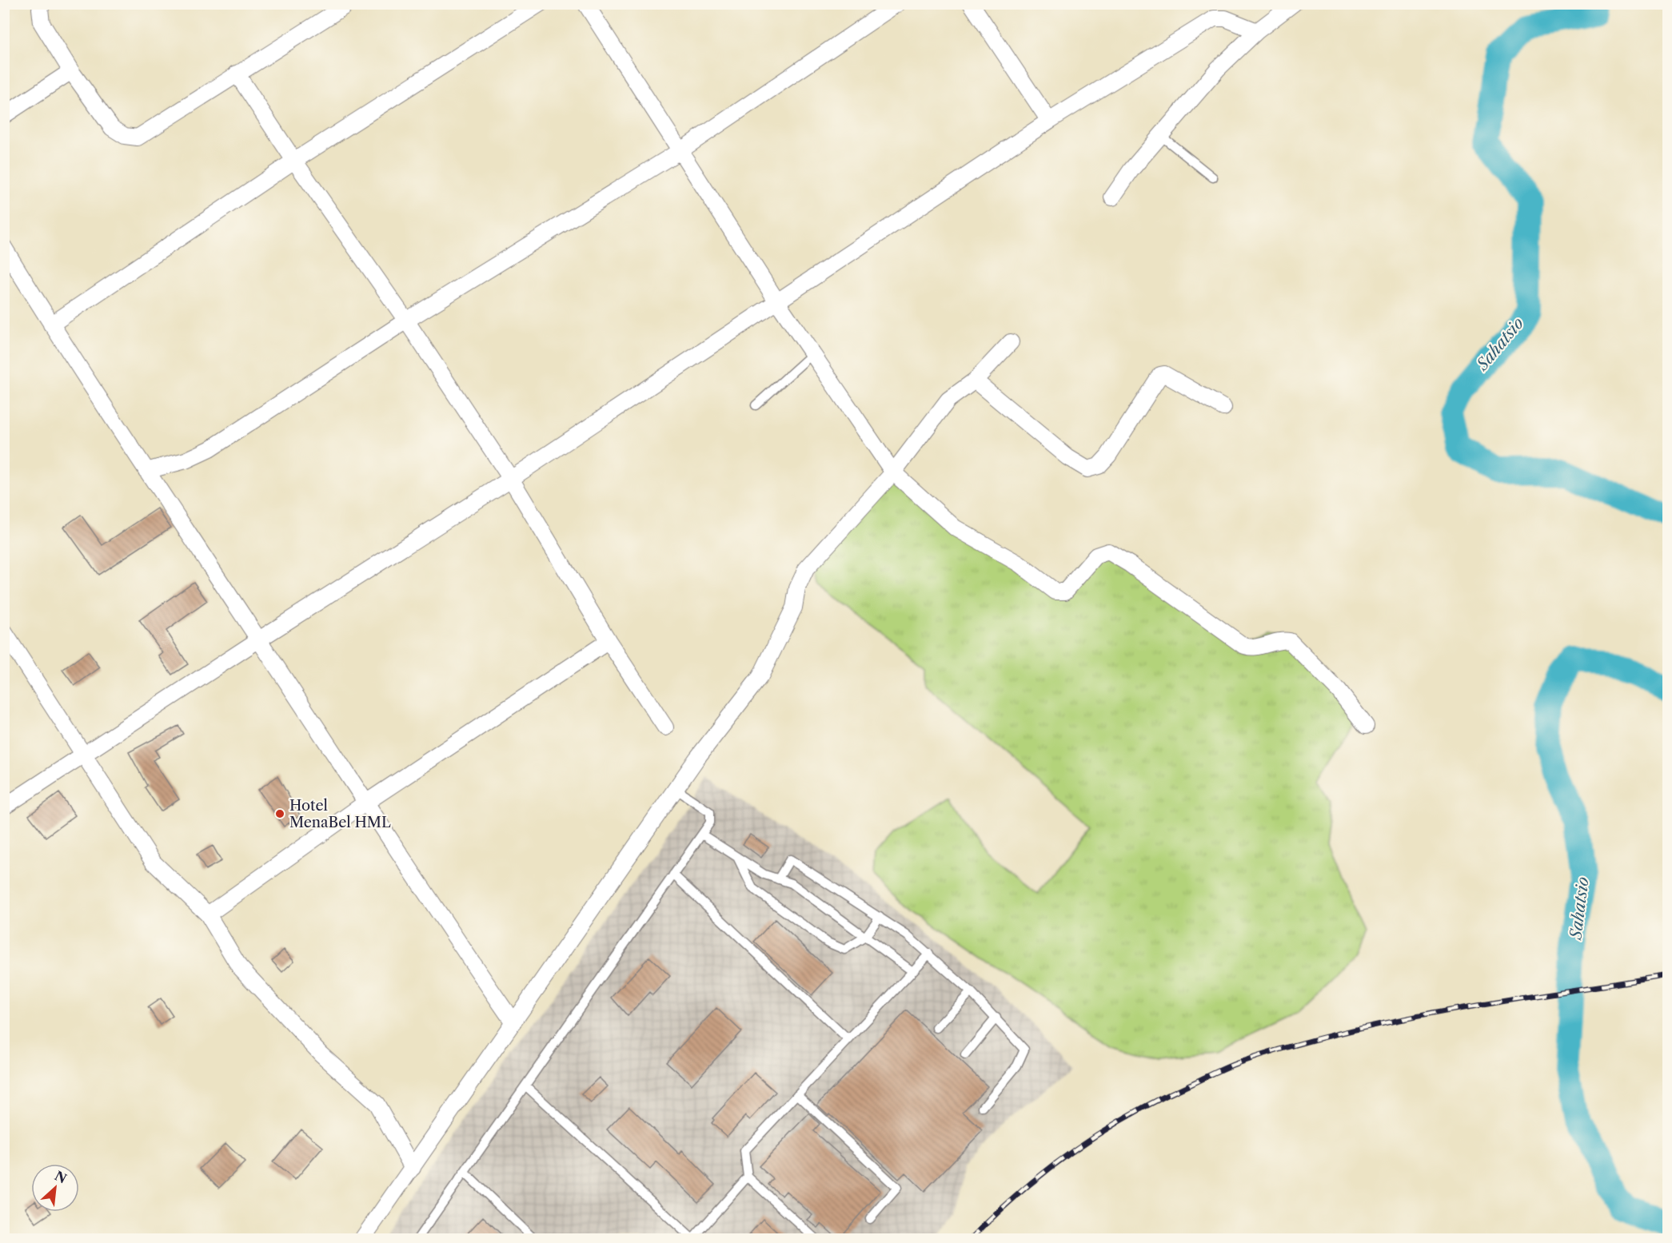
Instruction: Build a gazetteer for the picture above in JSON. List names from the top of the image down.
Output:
{
  "water": ["Sahatsio"],
  "places": ["Hotel MenaBel HML"],
  "north": "top right"
}
